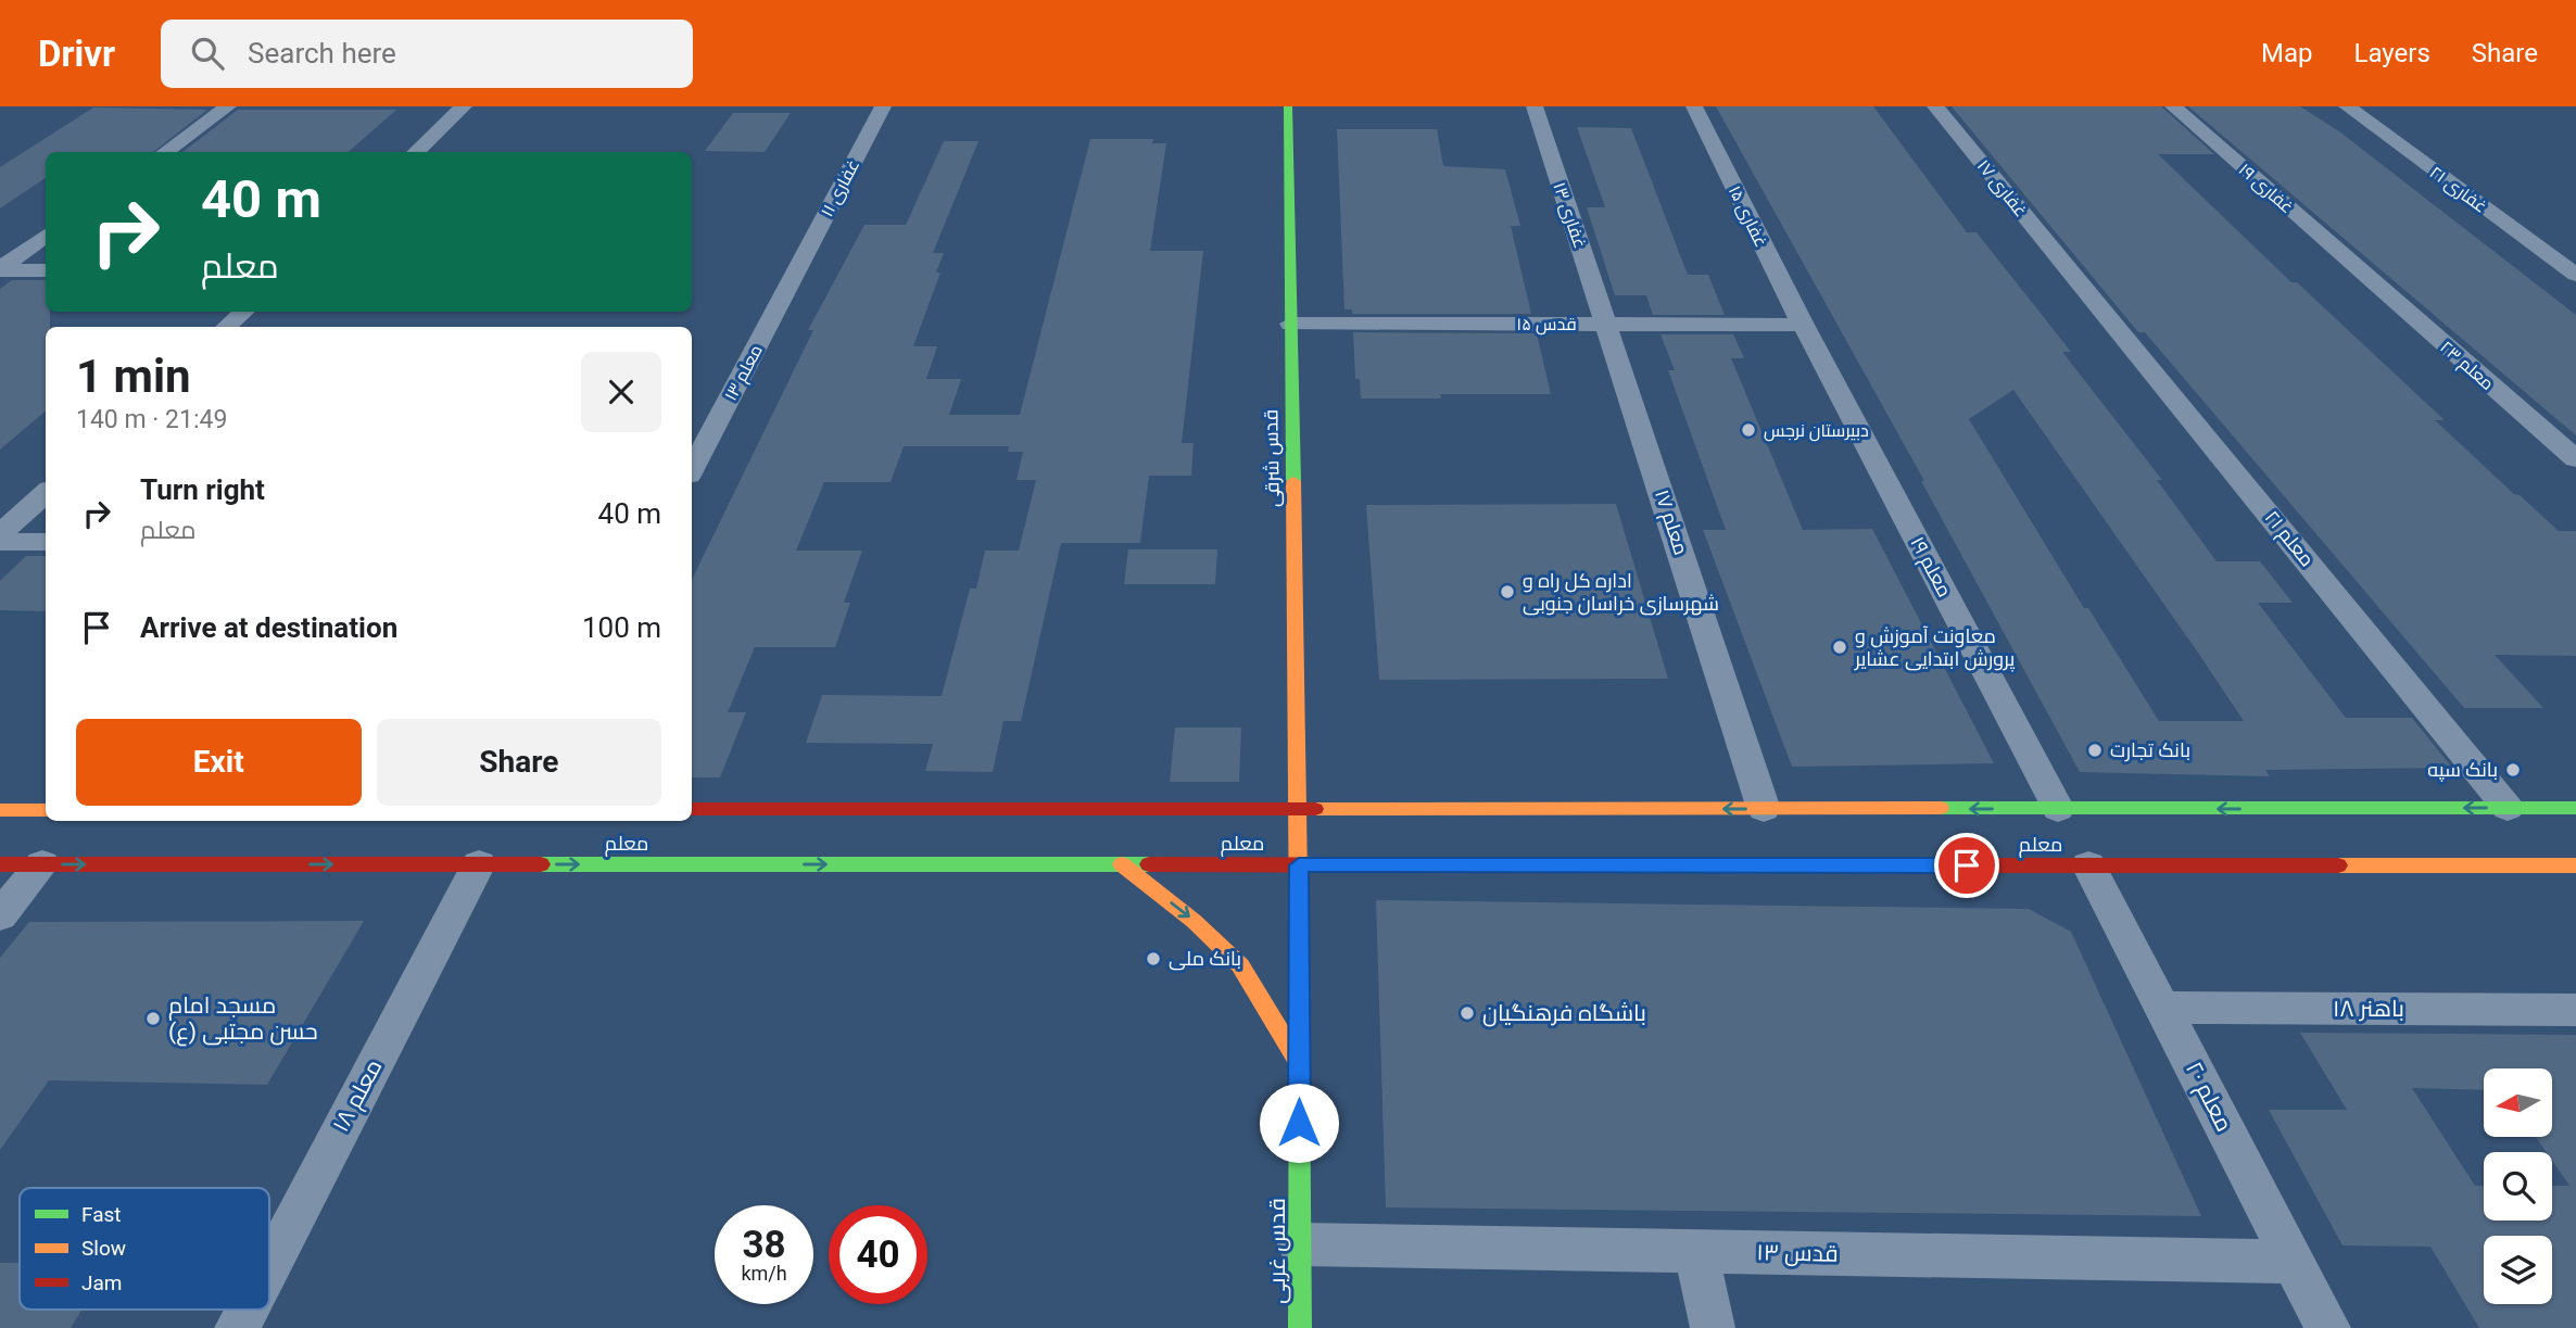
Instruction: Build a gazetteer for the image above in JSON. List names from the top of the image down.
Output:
{
  "streets": {
    "main road": ["قدس شرقی", "معلم", "قدس غربی"],
    "street": [
      "غفاری ۱۱",
      "غفاری ۱۷",
      "غفاری ۱۹",
      "غفاری ۲۱",
      "غفاری ۱۳",
      "غفاری ۱۵",
      "قدس ۱۵",
      "معلم ۲۳",
      "معلم ۱۳",
      "معلم ۱۷",
      "معلم ۲۱",
      "معلم ۱۹",
      "باهنر ۱۸",
      "معلم ۱۸",
      "معلم ۲۰",
      "قدس ۱۳"
    ]
  },
  "crossings": [
    ["غفاری ۱۱", "معلم ۱۳"],
    ["غفاری ۱۷", "معلم ۲۱"],
    ["غفاری ۱۹", "معلم ۲۳"],
    ["غفاری ۱۳", "قدس ۱۵"],
    ["غفاری ۱۳", "معلم ۱۷"],
    ["غفاری ۱۵", "قدس ۱۵"],
    ["غفاری ۱۵", "معلم ۱۹"],
    ["قدس ۱۵", "قدس شرقی"],
    ["قدس ۱۵", "معلم ۱۷"],
    ["قدس ۱۵", "معلم ۱۹"],
    ["قدس شرقی", "معلم"],
    ["قدس شرقی", "قدس غربی"],
    ["معلم ۱۷", "معلم"],
    ["معلم ۲۱", "معلم"],
    ["معلم ۱۹", "معلم"],
    ["معلم", "معلم ۱۸"],
    ["معلم", "معلم ۲۰"],
    ["معلم", "قدس غربی"],
    ["باهنر ۱۸", "معلم ۲۰"],
    ["معلم ۲۰", "قدس ۱۳"],
    ["قدس غربی", "قدس ۱۳"]
  ],
  "places": [
    "دبیرستان نرجس",
    "اداره کل راه و شهرسازی خراسان جنوبی",
    "معاونت آموزش و پرورش ابتدایی عشایر",
    "بانک تجارت",
    "بانک سپه",
    "بانک ملی",
    "باشگاه فرهنگیان",
    "مسجد امام حسن مجتبی (ع)"
  ],
  "legend": ["Fast", "Slow", "Jam"],
  "north": "left",
  "page": {
    "header": "Drivr",
    "search": "Search here",
    "nav": ["Map", "Layers", "Share"],
    "turn": ["40 m", "معلم"],
    "heading": ["1 min", "140 m · 21:49"],
    "list": [
      {
        "name": "Turn right",
        "note": "معلم",
        "value": "40 m"
      },
      {
        "name": "Arrive at destination",
        "value": "100 m"
      }
    ],
    "buttons": ["Exit", "Share"],
    "speed": "38 km/h",
    "limit": "40"
  }
}
